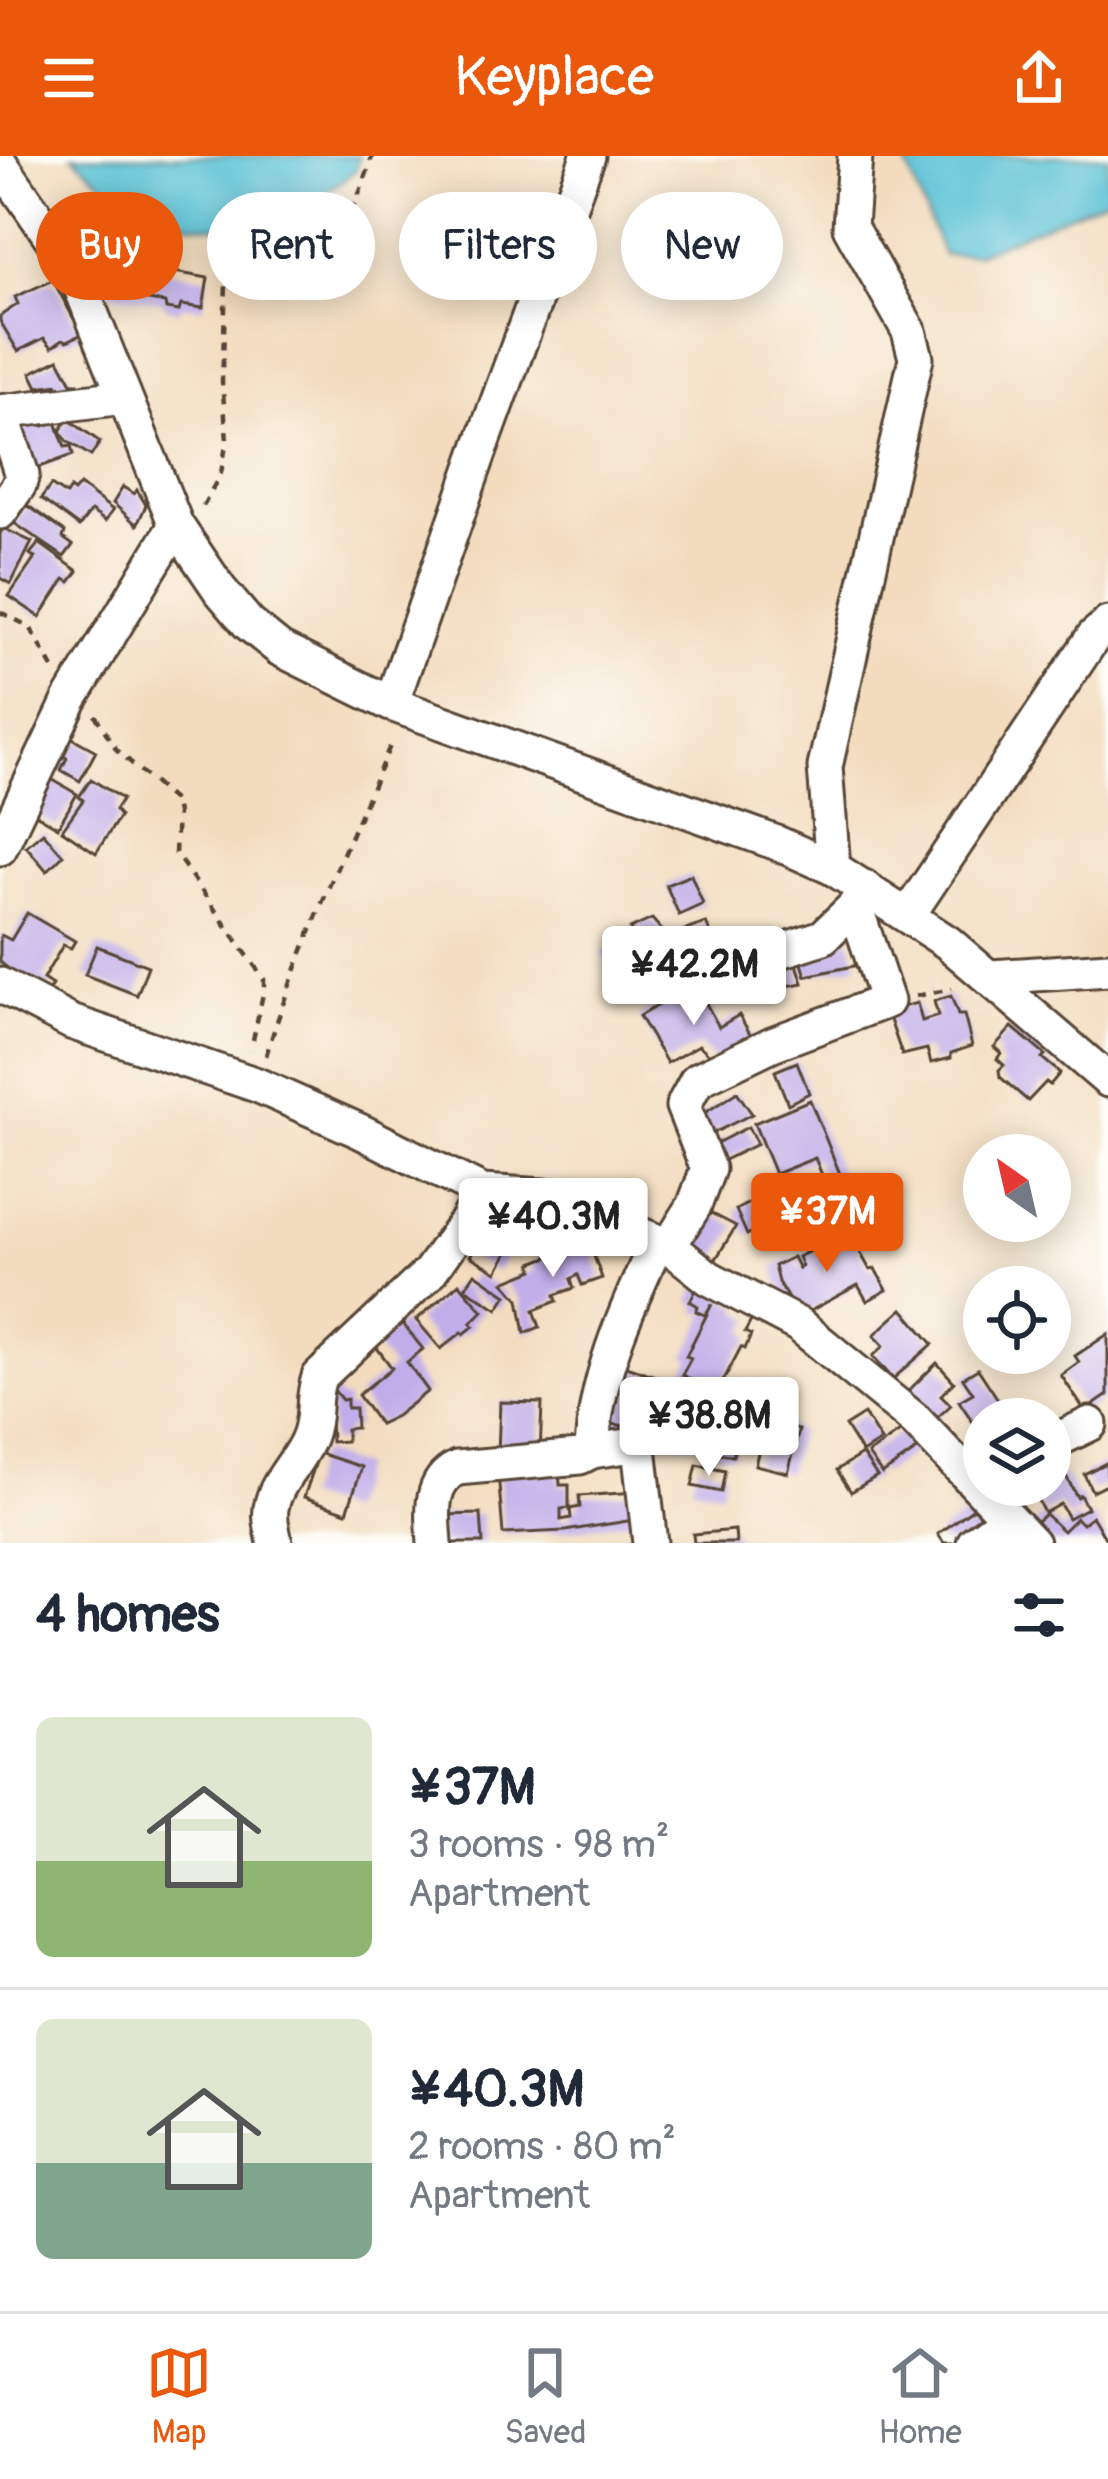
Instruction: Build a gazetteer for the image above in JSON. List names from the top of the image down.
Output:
{
  "north": "top left",
  "page": {
    "header": "Keyplace",
    "chip": [
      "Buy",
      "Rent",
      "Filters",
      "New"
    ],
    "price": [
      "¥42.2M",
      "¥37M",
      "¥40.3M",
      "¥38.8M"
    ],
    "heading": "4 homes",
    "list": [
      {
        "name": "¥37M",
        "note": "3 rooms · 98 m² · Apartment"
      },
      {
        "name": "¥40.3M",
        "note": "2 rooms · 80 m² · Apartment"
      }
    ],
    "tabs": ["Map", "Saved", "Home"]
  }
}
